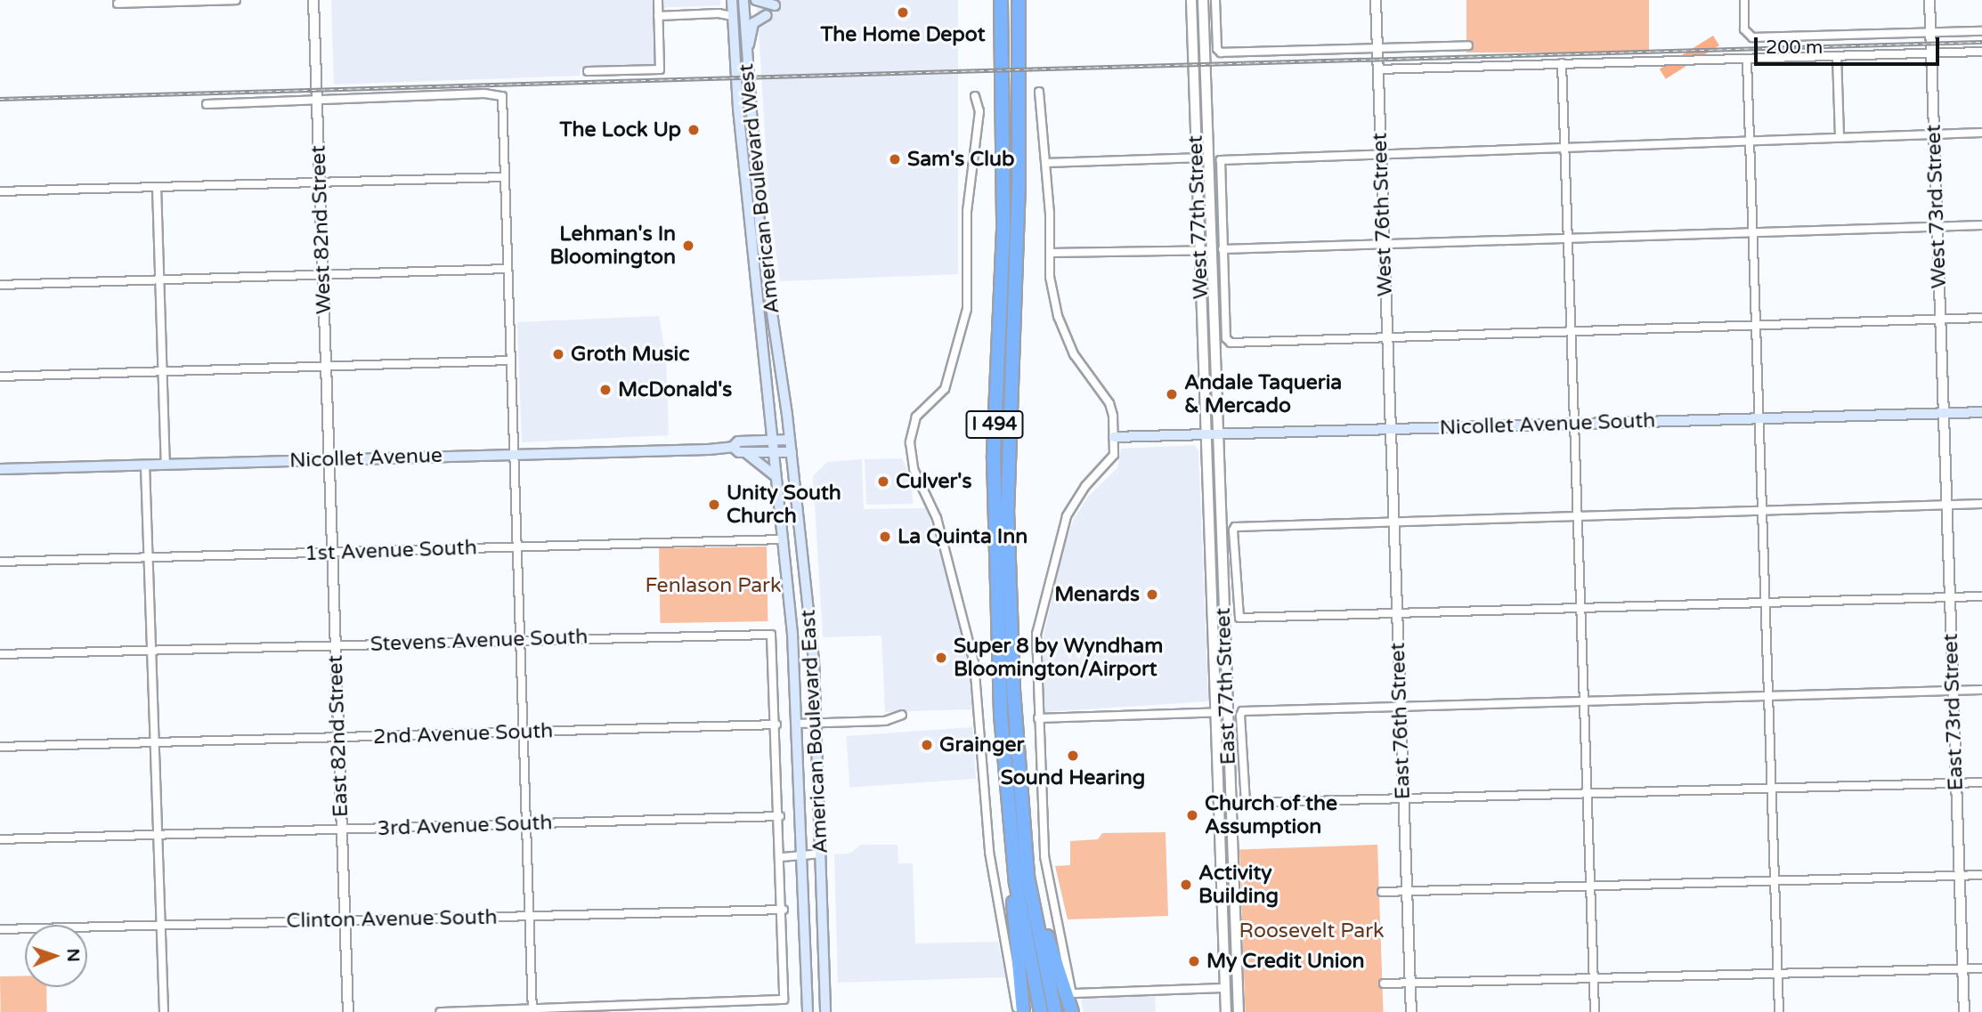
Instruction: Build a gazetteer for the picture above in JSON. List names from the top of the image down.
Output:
{
  "streets": {
    "highway": ["I 494"],
    "main road": [
      "American Boulevard West",
      "Nicollet Avenue South",
      "Nicollet Avenue",
      "American Boulevard East"
    ],
    "street": [
      "West 73rd Street",
      "West 76th Street",
      "West 77th Street",
      "West 82nd Street",
      "1st Avenue South",
      "Stevens Avenue South",
      "East 77th Street",
      "East 73rd Street",
      "East 76th Street",
      "2nd Avenue South",
      "East 82nd Street",
      "3rd Avenue South",
      "Clinton Avenue South"
    ]
  },
  "crossings": [
    ["American Boulevard West", "Nicollet Avenue"],
    ["American Boulevard West", "American Boulevard East"],
    ["West 73rd Street", "Nicollet Avenue South"],
    ["West 73rd Street", "East 73rd Street"],
    ["West 76th Street", "Nicollet Avenue South"],
    ["West 76th Street", "East 76th Street"],
    ["West 77th Street", "Nicollet Avenue South"],
    ["West 77th Street", "East 77th Street"],
    ["West 82nd Street", "Nicollet Avenue"],
    ["West 82nd Street", "East 82nd Street"],
    ["Nicollet Avenue South", "East 77th Street"],
    ["Nicollet Avenue South", "East 73rd Street"],
    ["Nicollet Avenue South", "East 76th Street"],
    ["Nicollet Avenue", "American Boulevard East"],
    ["Nicollet Avenue", "East 82nd Street"],
    ["1st Avenue South", "American Boulevard East"],
    ["1st Avenue South", "East 82nd Street"],
    ["Stevens Avenue South", "2nd Avenue South"],
    ["Stevens Avenue South", "East 82nd Street"],
    ["2nd Avenue South", "East 82nd Street"],
    ["East 82nd Street", "3rd Avenue South"],
    ["East 82nd Street", "Clinton Avenue South"]
  ],
  "parks": ["Fenlason Park", "Roosevelt Park"],
  "places": [
    "The Home Depot",
    "The Lock Up",
    "Sam's Club",
    "Lehman's In Bloomington",
    "Groth Music",
    "McDonald's",
    "Andale Taqueria & Mercado",
    "Culver's",
    "Unity South Church",
    "La Quinta Inn",
    "Menards",
    "Super 8 by Wyndham Bloomington/Airport",
    "Grainger",
    "Sound Hearing",
    "Church of the Assumption",
    "Activity Building",
    "My Credit Union"
  ],
  "scale_bar": "200 m",
  "north": "right"
}
